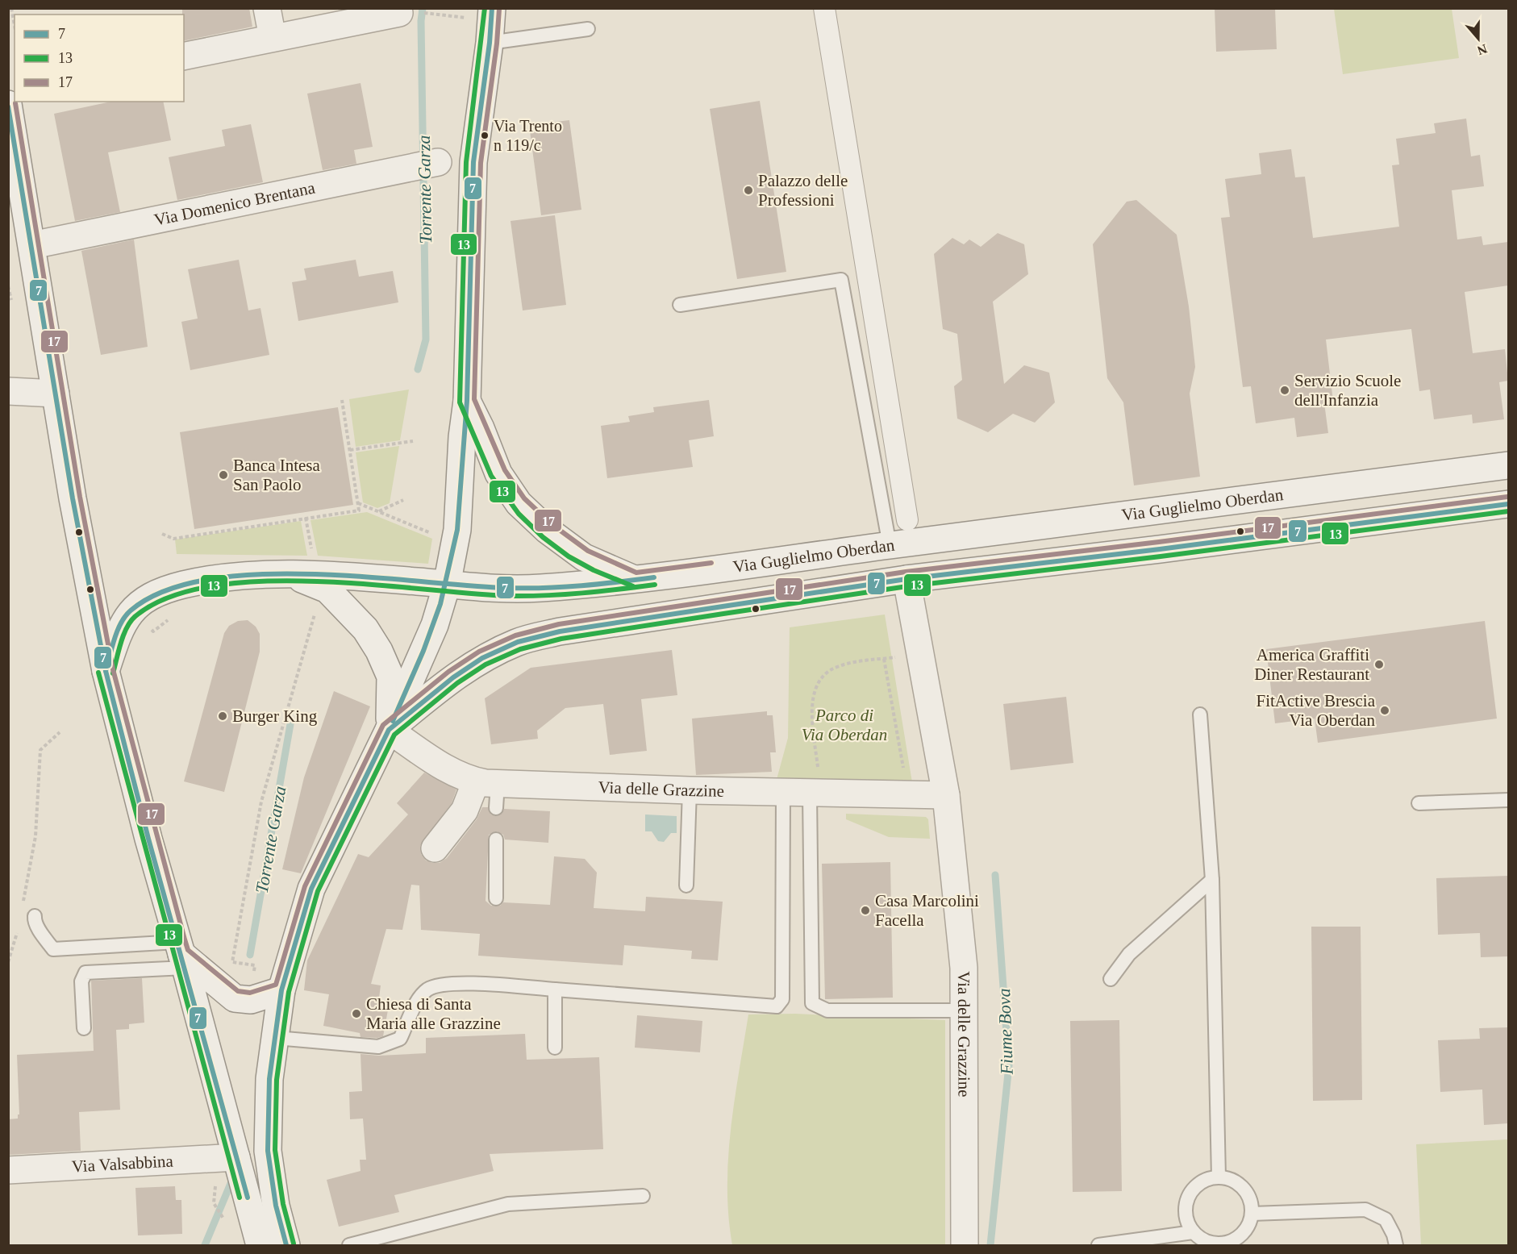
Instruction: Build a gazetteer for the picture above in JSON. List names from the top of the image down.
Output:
{
  "streets": {
    "main road": [
      "Via Domenico Brentana",
      "Via Guglielmo Oberdan",
      "Via delle Grazzine",
      "Via Valsabbina"
    ]
  },
  "crossings": [
    ["Via Guglielmo Oberdan", "Via delle Grazzine"]
  ],
  "water": ["Torrente Garza", "Fiume Bova"],
  "parks": ["Parco di Via Oberdan"],
  "places": [
    "Via Trento n 119/c",
    "Palazzo delle Professioni",
    "Servizio Scuole dell'Infanzia",
    "Banca Intesa San Paolo",
    "America Graffiti Diner Restaurant",
    "FitActive Brescia Via Oberdan",
    "Burger King",
    "Casa Marcolini Facella",
    "Chiesa di Santa Maria alle Grazzine"
  ],
  "lines": ["transit line 7", "transit line 13", "transit line 17"],
  "legend": ["7", "13", "17"],
  "north": "bottom"
}
